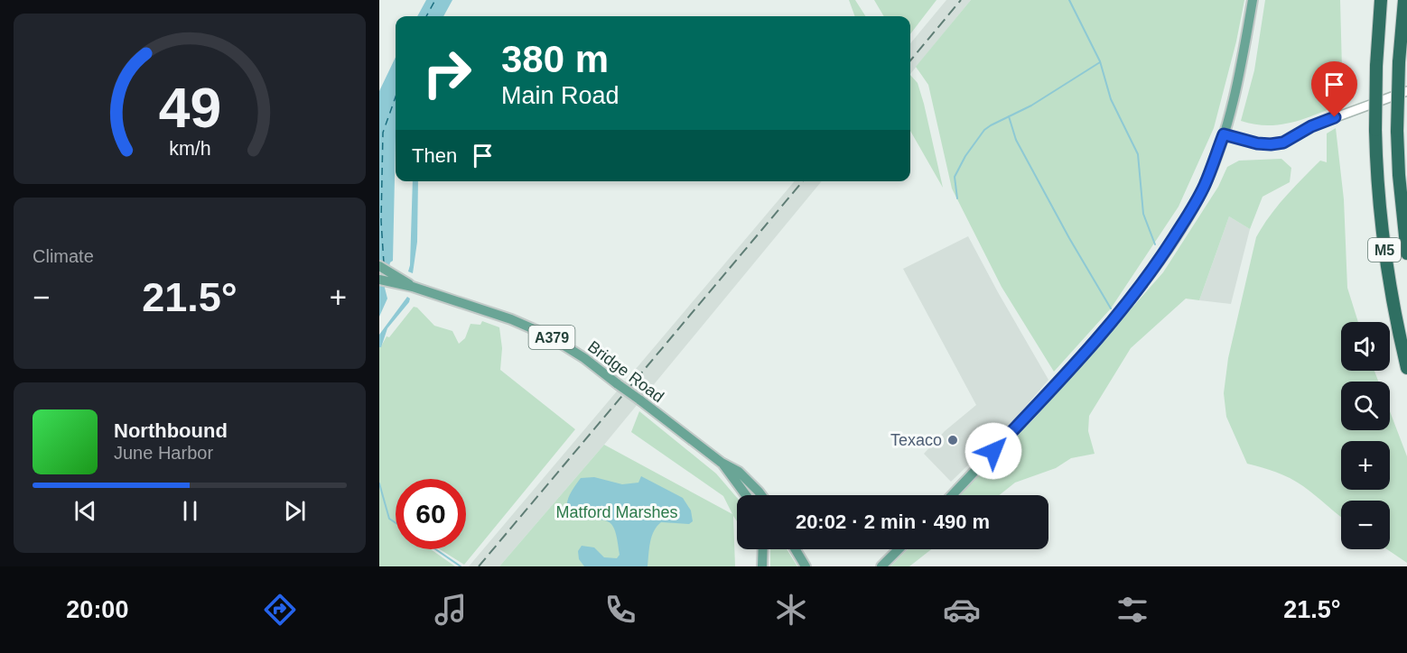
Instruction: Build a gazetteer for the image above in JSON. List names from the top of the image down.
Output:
{
  "streets": {
    "highway": ["M5"],
    "main road": ["A379", "Bridge Road"]
  },
  "crossings": [
    ["A379", "Bridge Road"]
  ],
  "parks": ["Matford Marshes"],
  "places": ["Texaco"],
  "page": {
    "turn": ["380 m", "Main Road"],
    "then": "Then",
    "tile": "Climate",
    "heat": ["−", "21.5°", "+"],
    "map_buttons": ["+", "−"],
    "song": ["Northbound", "June Harbor"],
    "limit": "60",
    "trip": "20:02 · 2 min · 490 m",
    "tabs": ["20:00", "21.5°"],
    "gauge": ["49", "km/h"]
  }
}
